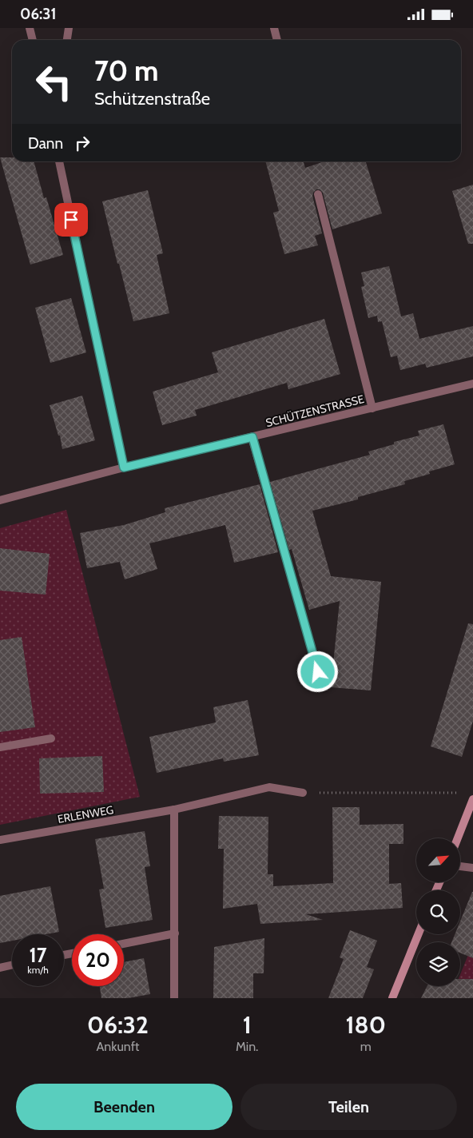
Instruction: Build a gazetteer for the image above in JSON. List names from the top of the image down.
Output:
{
  "streets": {
    "street": ["SCHÜTZENSTRASSE", "ERLENWEG"]
  },
  "north": "top right",
  "page": {
    "status": "06:31",
    "turn": ["70 m", "Schützenstraße"],
    "then": "Dann",
    "speed": "17 km/h",
    "limit": "20",
    "eta": [
      "06:32",
      "Ankunft",
      "1",
      "Min.",
      "180",
      "m"
    ],
    "buttons": ["Beenden", "Teilen"]
  }
}
